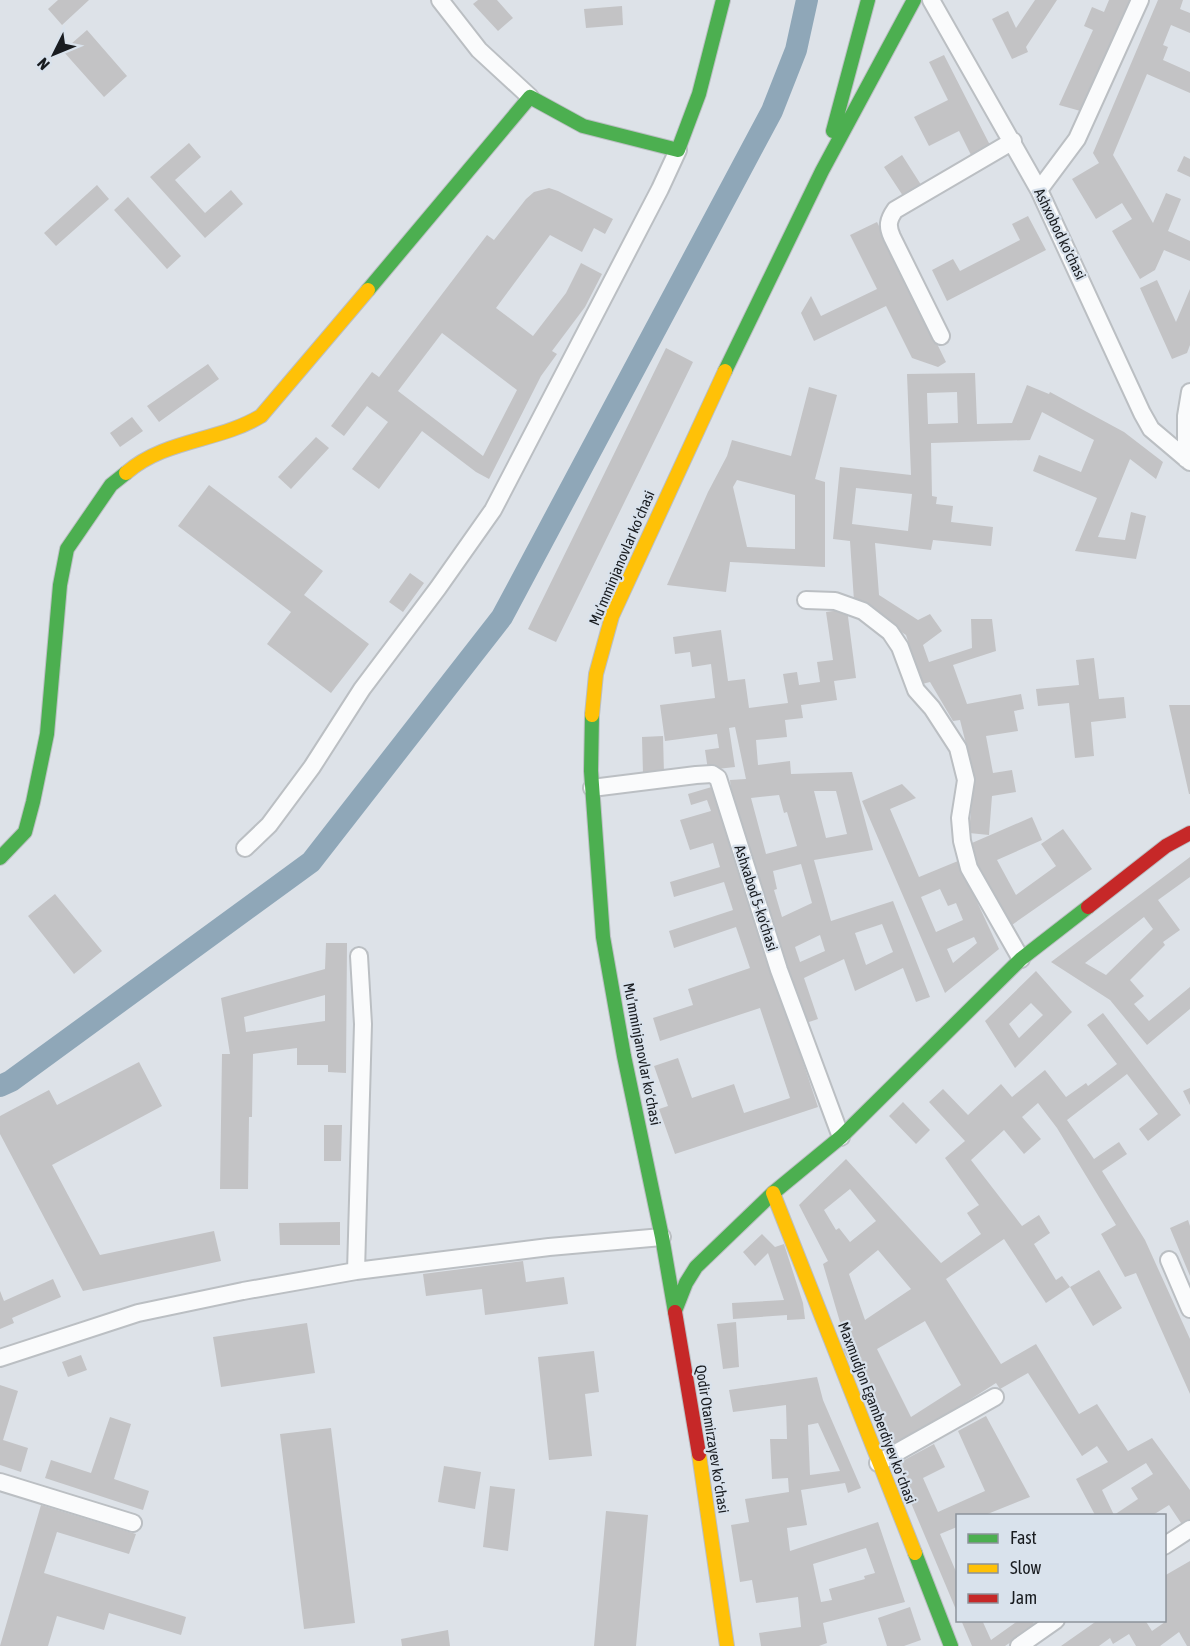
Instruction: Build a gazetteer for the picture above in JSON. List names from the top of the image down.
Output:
{
  "streets": {
    "main road": ["Mu’mminjanovlar ko‘chasi", "Maxmudjon Egamberdiyev koʻchasi", "Qodir Otamirzayev koʻchasi"],
    "street": ["Ashxobod ko'chasi", "Ashxabod 5-ko'chasi"]
  },
  "crossings": [
    ["Mu’mminjanovlar ko‘chasi", "Ashxabod 5-ko'chasi"],
    ["Mu’mminjanovlar ko‘chasi", "Qodir Otamirzayev koʻchasi"]
  ],
  "legend": ["Fast", "Slow", "Jam"],
  "north": "bottom left"
}
